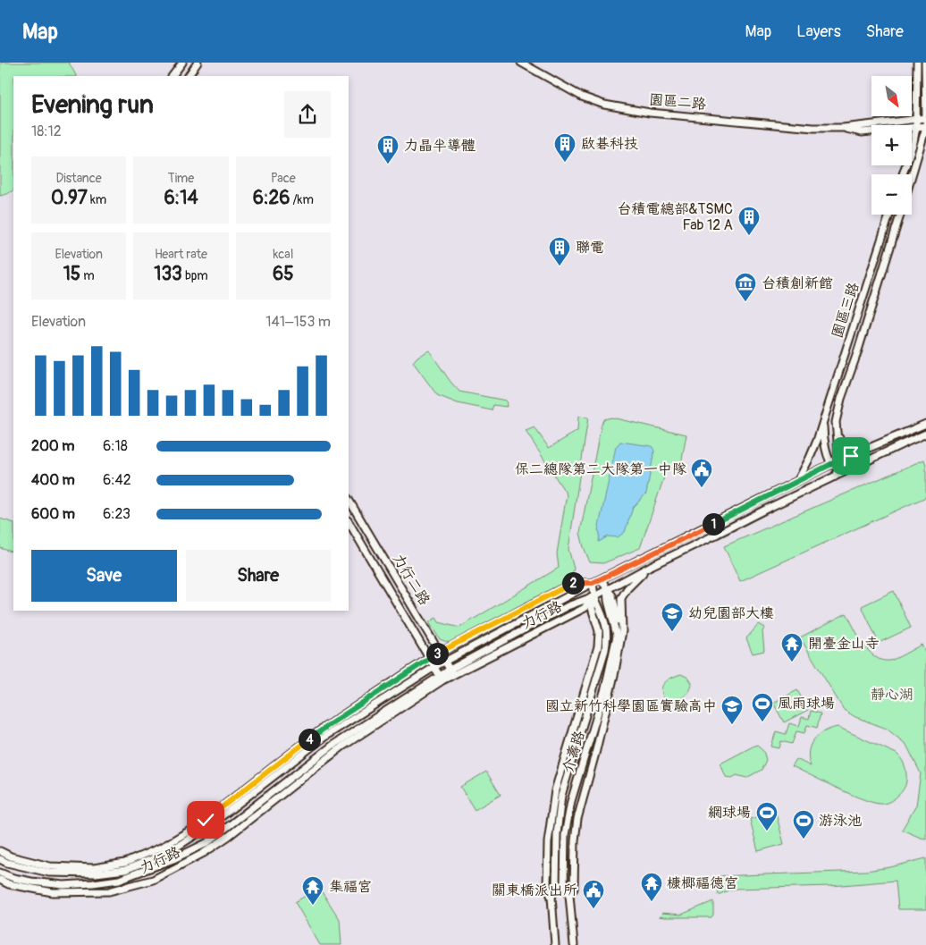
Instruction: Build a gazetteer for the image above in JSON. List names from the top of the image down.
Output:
{
  "streets": {
    "street": [
      "園區二路",
      "園區三路",
      "力行二路",
      "力行路",
      "介壽路"
    ]
  },
  "crossings": [
    ["園區三路", "力行路"],
    ["力行二路", "力行路"],
    ["力行路", "介壽路"]
  ],
  "parks": ["靜心湖"],
  "places": {
    "building": [
      "啟碁科技",
      "力晶半導體",
      "台積電總部&TSMC Fab 12 A",
      "聯電"
    ],
    "museum": ["台積創新館"],
    "public building": ["保二總隊第二大隊第一中隊", "關東橋派出所"],
    "school or university": ["幼兒園部大樓", "國立新竹科學園區實驗高中"],
    "temple": ["開臺金山寺", "槺榔福德宮", "集福宮"],
    "sports": ["風雨球場", "網球場", "游泳池"]
  },
  "north": "bottom right",
  "page": {
    "header": "Map",
    "nav": ["Map", "Layers", "Share"],
    "map_buttons": ["+", "−"],
    "heading": ["Evening run", "18:12"],
    "stats": [
      ["Distance", "0.97 km"],
      ["Time", "6:14"],
      ["Pace", "6:26 /km"],
      ["Elevation", "15 m"],
      ["Heart rate", "133 bpm"],
      ["kcal", "65"]
    ],
    "chart": ["Elevation", "141–153 m"],
    "list": [
      {
        "name": "200 m",
        "note": "6:18"
      },
      {
        "name": "400 m",
        "note": "6:42"
      },
      {
        "name": "600 m",
        "note": "6:23"
      }
    ],
    "pins": [
      "1",
      "2",
      "3",
      "4"
    ],
    "buttons": ["Save", "Share"]
  }
}
